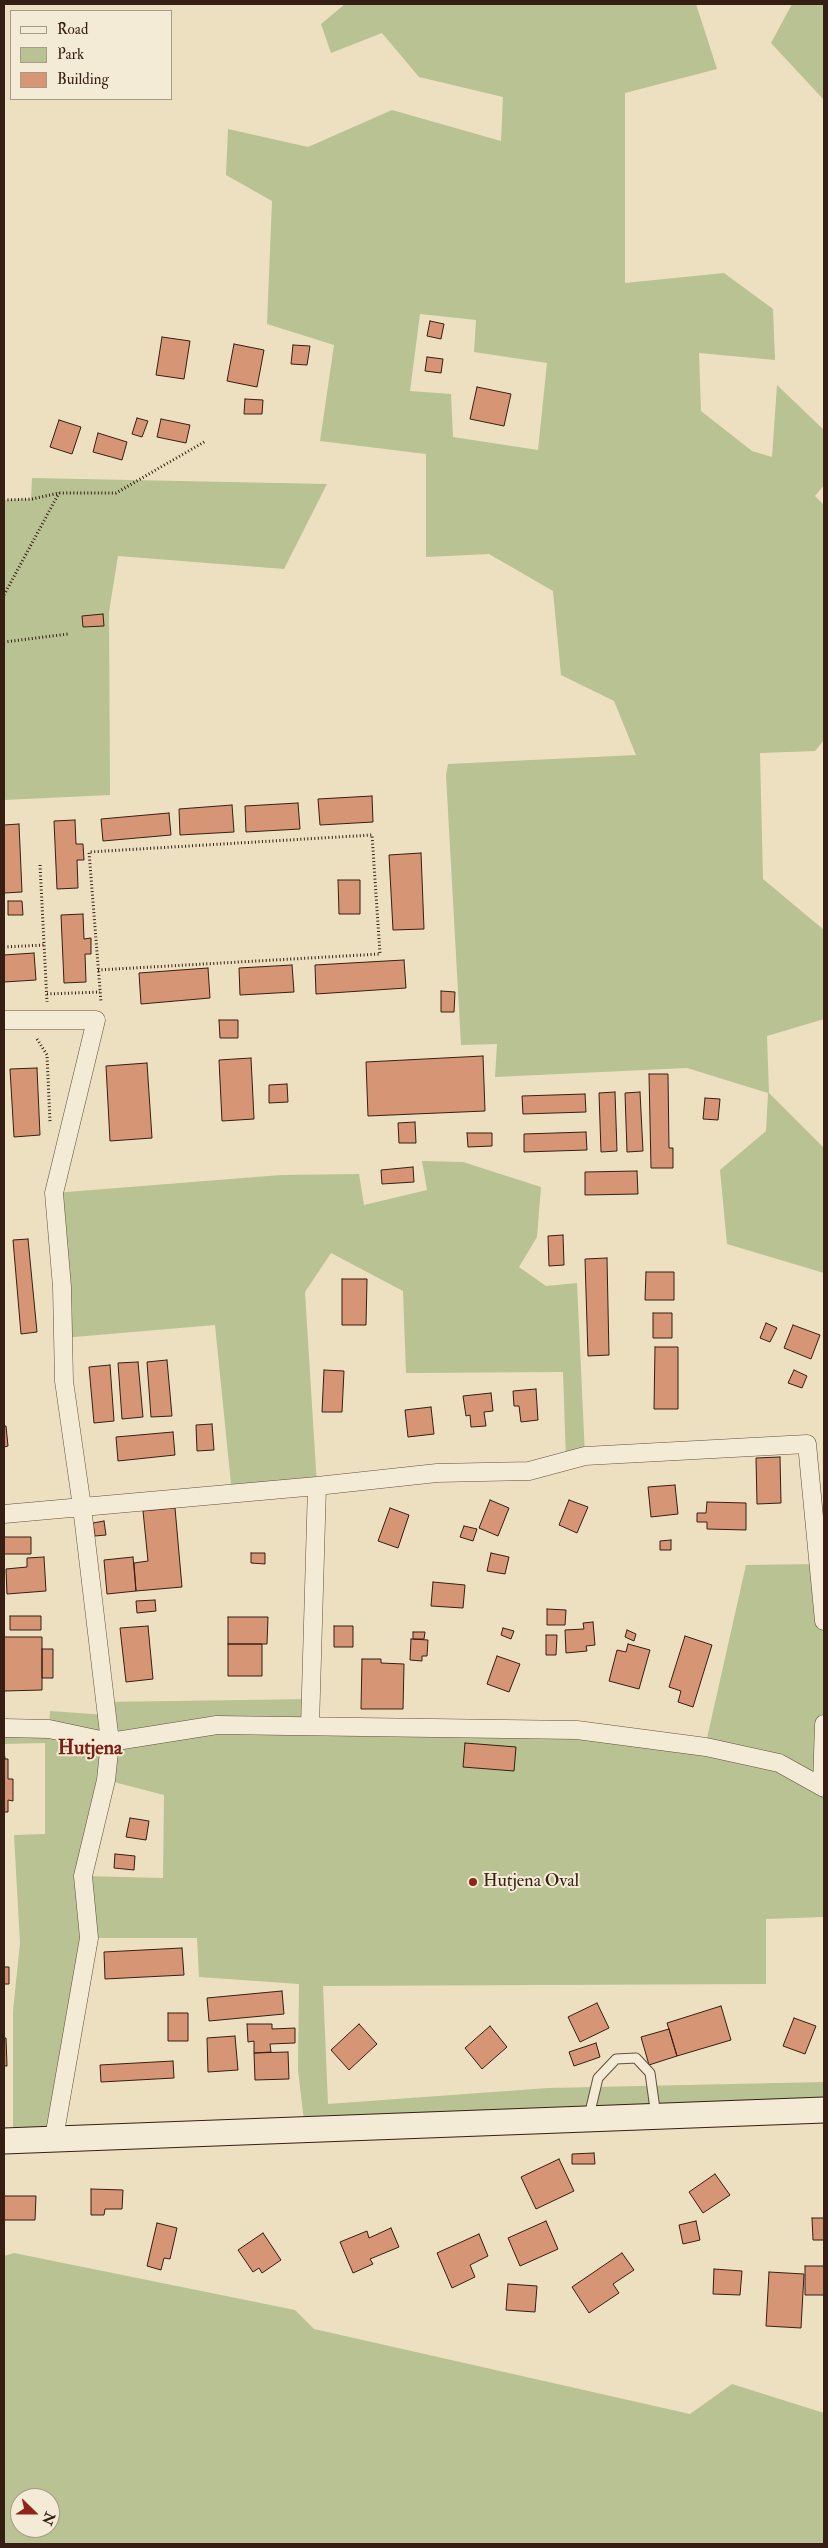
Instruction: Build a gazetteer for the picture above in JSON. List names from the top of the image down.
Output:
{
  "districts": ["Hutjena"],
  "places": ["Hutjena Oval"],
  "legend": ["Road", "Park", "Building"],
  "north": "right"
}
